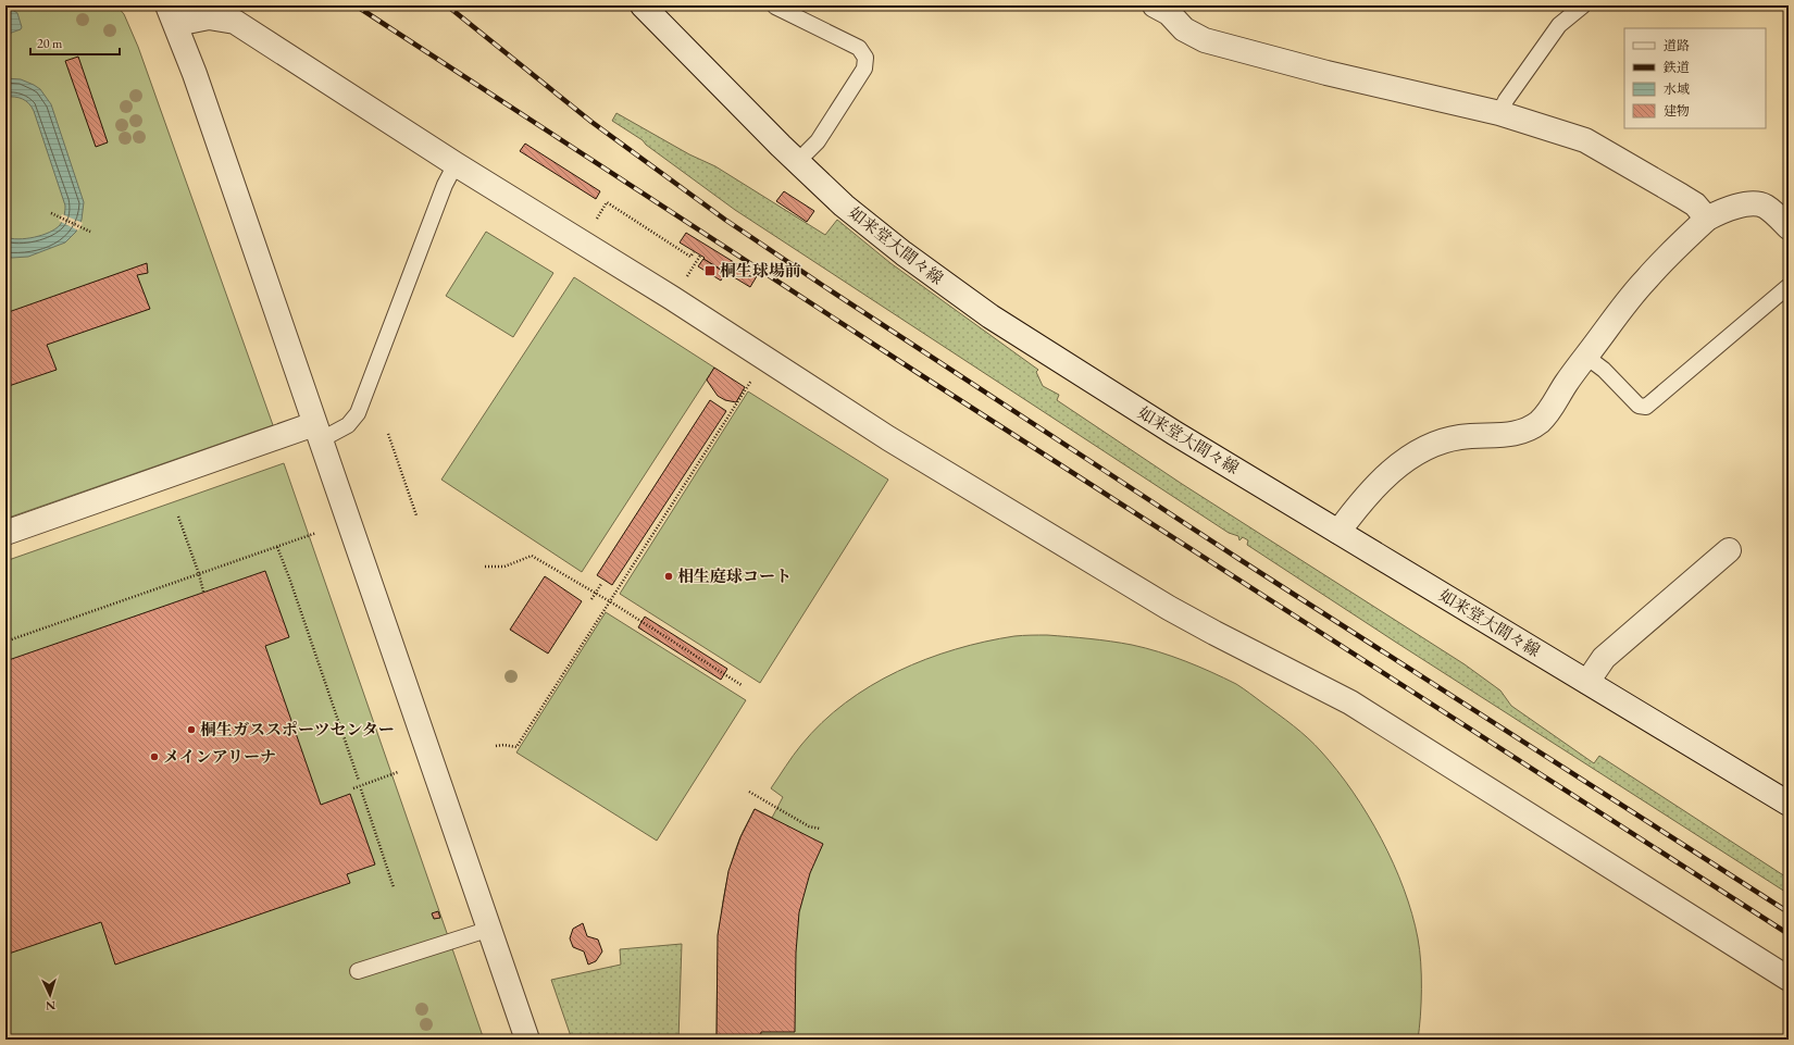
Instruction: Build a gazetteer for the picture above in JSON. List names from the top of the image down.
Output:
{
  "streets": {
    "street": ["如来堂大間々線"]
  },
  "places": {
    "transit": ["桐生球場前"],
    "other": ["相生庭球コート", "桐生ガススポーツセンター", "メインアリーナ"]
  },
  "legend": [
    "道路",
    "鉄道",
    "水域",
    "建物"
  ],
  "scale_bar": "20 m",
  "north": "bottom"
}
